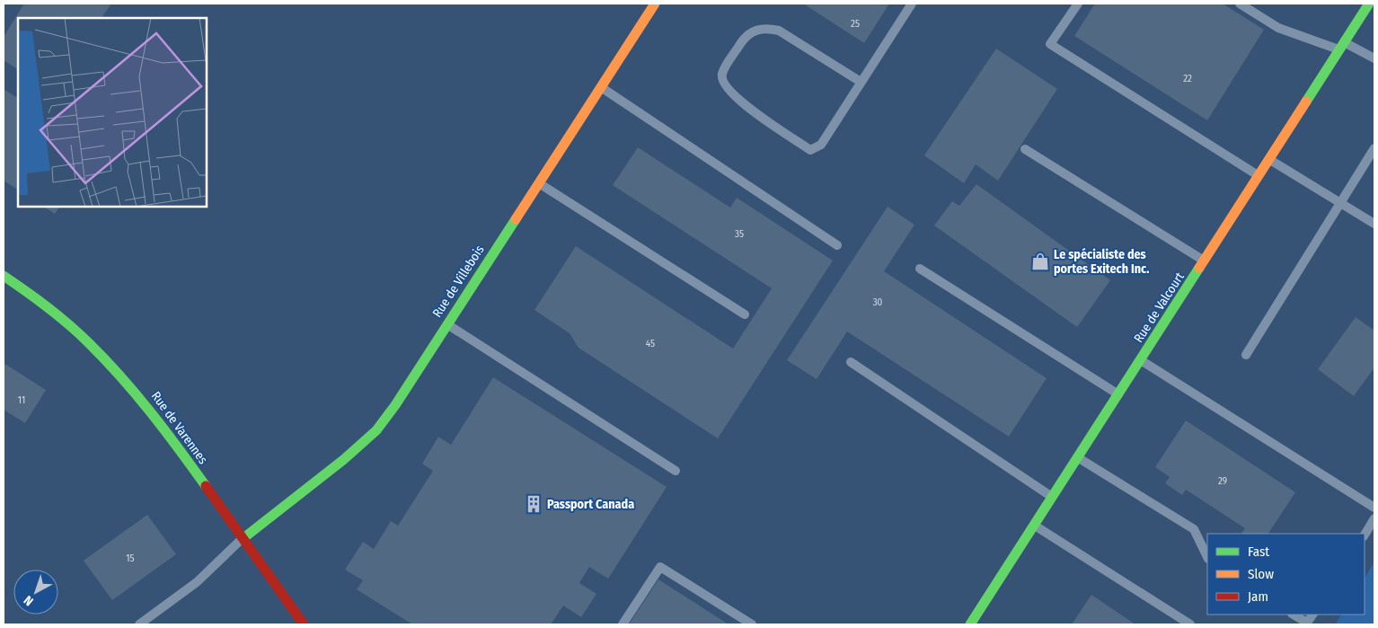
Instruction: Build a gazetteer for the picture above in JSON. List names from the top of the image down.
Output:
{
  "streets": {
    "street": ["Rue de Villebois", "Rue de Valcourt", "Rue de Varennes"]
  },
  "crossings": [
    ["Rue de Villebois", "Rue de Varennes"]
  ],
  "places": {
    "shop": ["Le spécialiste des portes Exitech Inc."],
    "building": ["Passport Canada"]
  },
  "house_numbers": [
    "25",
    "22",
    "35",
    "30",
    "45",
    "11",
    "29",
    "15"
  ],
  "legend": ["Fast", "Slow", "Jam"],
  "north": "bottom left"
}
